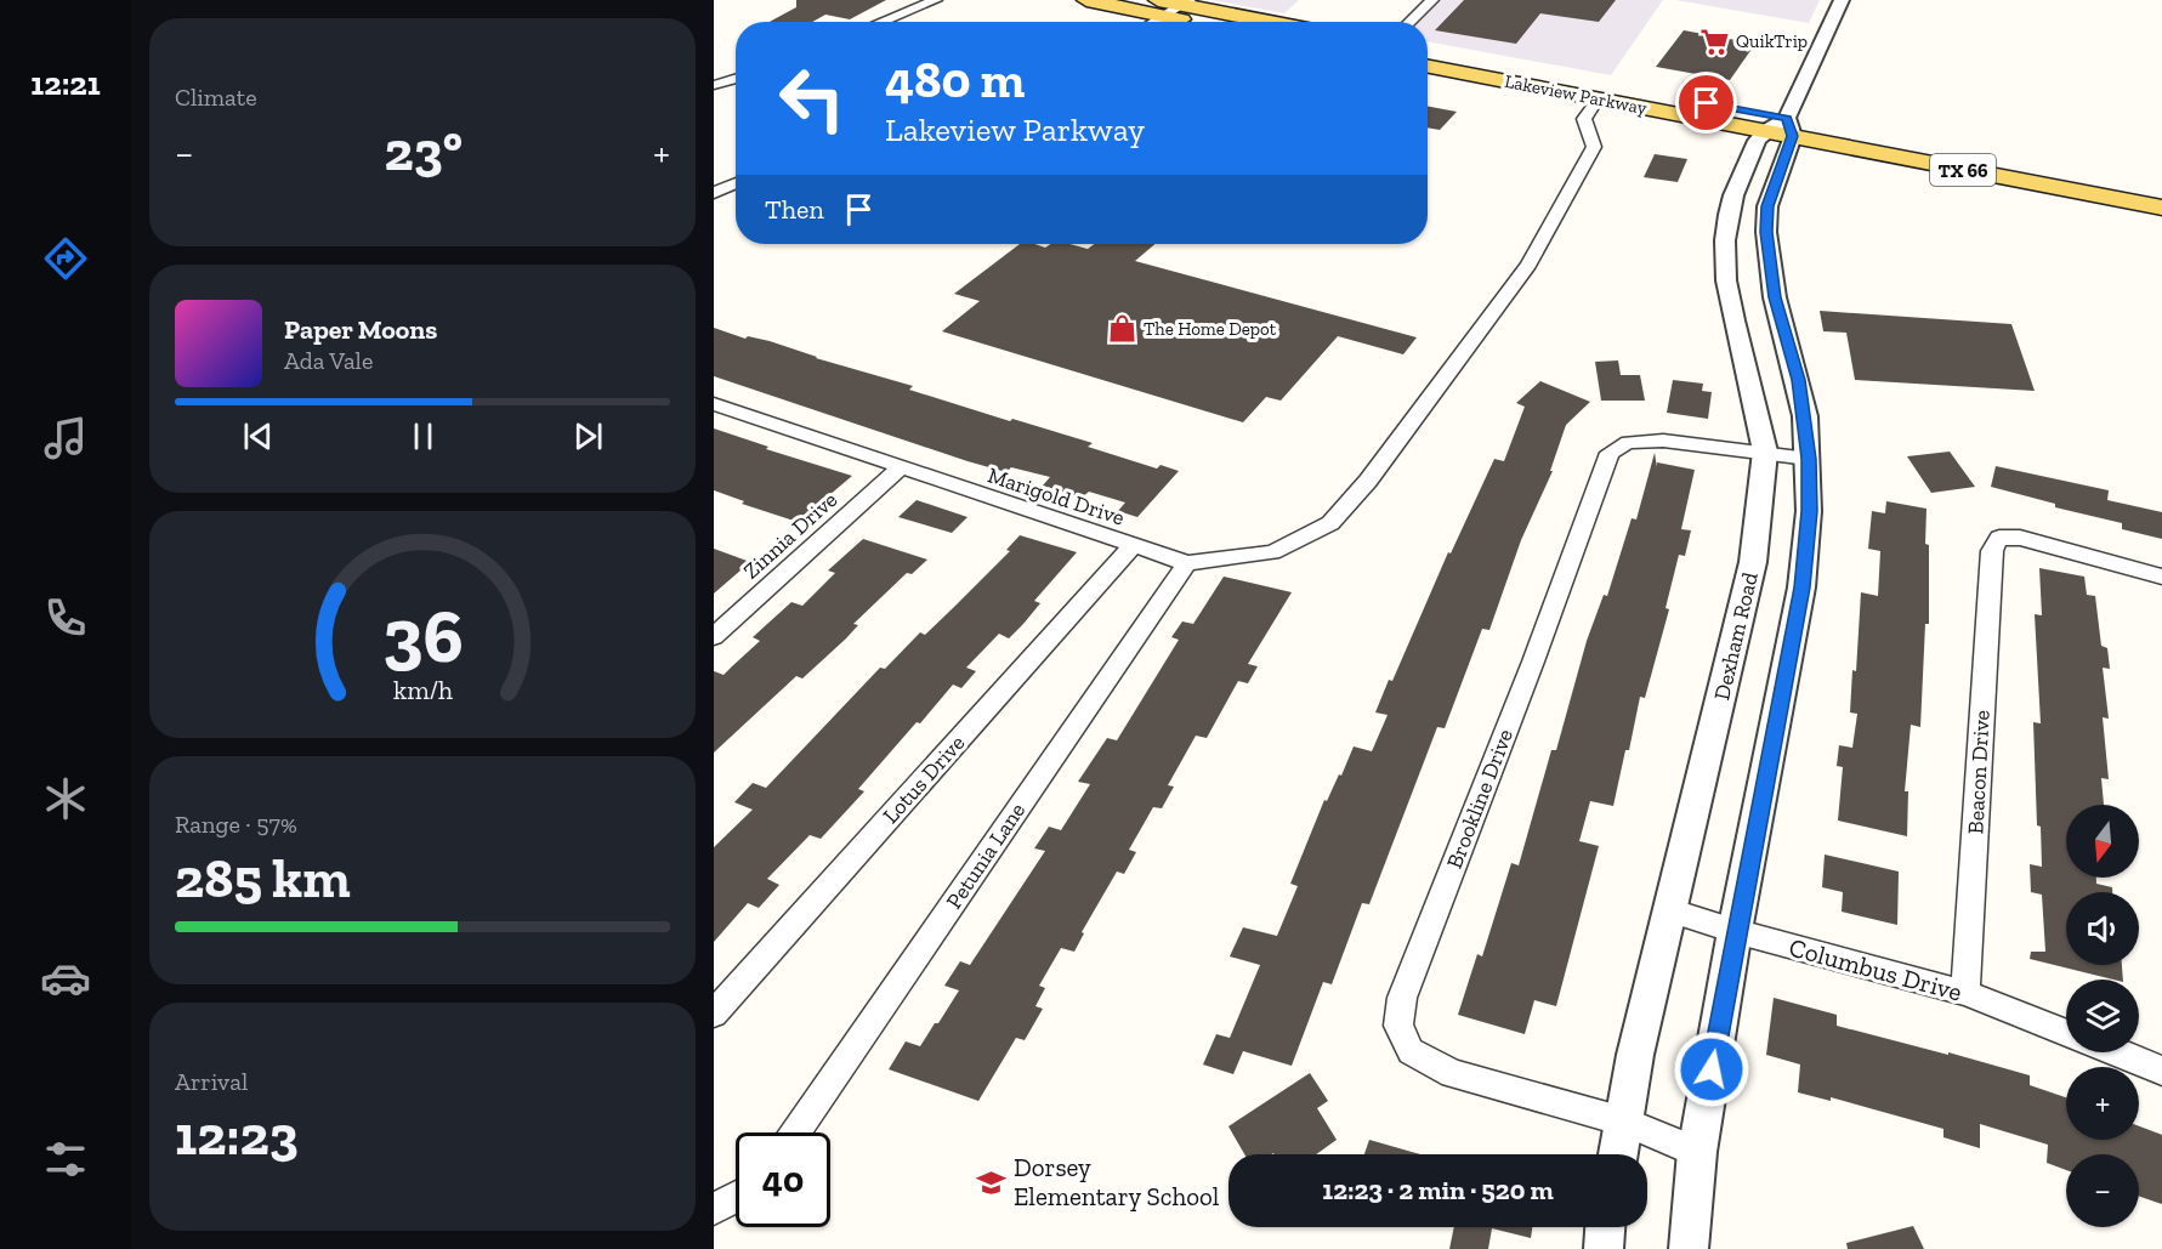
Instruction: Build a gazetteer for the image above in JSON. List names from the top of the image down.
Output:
{
  "streets": {
    "main road": ["Lakeview Parkway", "TX 66"],
    "street": [
      "Marigold Drive",
      "Zinnia Drive",
      "Dexham Road",
      "Beacon Drive",
      "Lotus Drive",
      "Brookline Drive",
      "Petunia Lane",
      "Columbus Drive"
    ]
  },
  "crossings": [
    ["Lakeview Parkway", "Marigold Drive"],
    ["Lakeview Parkway", "Dexham Road"],
    ["Marigold Drive", "Zinnia Drive"],
    ["Marigold Drive", "Lotus Drive"],
    ["Marigold Drive", "Petunia Lane"],
    ["Dexham Road", "Brookline Drive"],
    ["Dexham Road", "Columbus Drive"],
    ["Beacon Drive", "Columbus Drive"]
  ],
  "places": {
    "supermarket": ["QuikTrip"],
    "shop": ["The Home Depot"],
    "school or university": ["Dorsey Elementary School"]
  },
  "north": "bottom",
  "page": {
    "tabs": "12:21",
    "tile": [
      "Climate",
      ["Range · 57%", "285 km"],
      ["Arrival", "12:23"]
    ],
    "turn": ["480 m", "Lakeview Parkway"],
    "heat": ["−", "23°", "+"],
    "then": "Then",
    "song": ["Paper Moons", "Ada Vale"],
    "map_buttons": ["+", "−"],
    "limit": "40",
    "trip": "12:23 · 2 min · 520 m",
    "gauge": ["36", "km/h"]
  }
}
